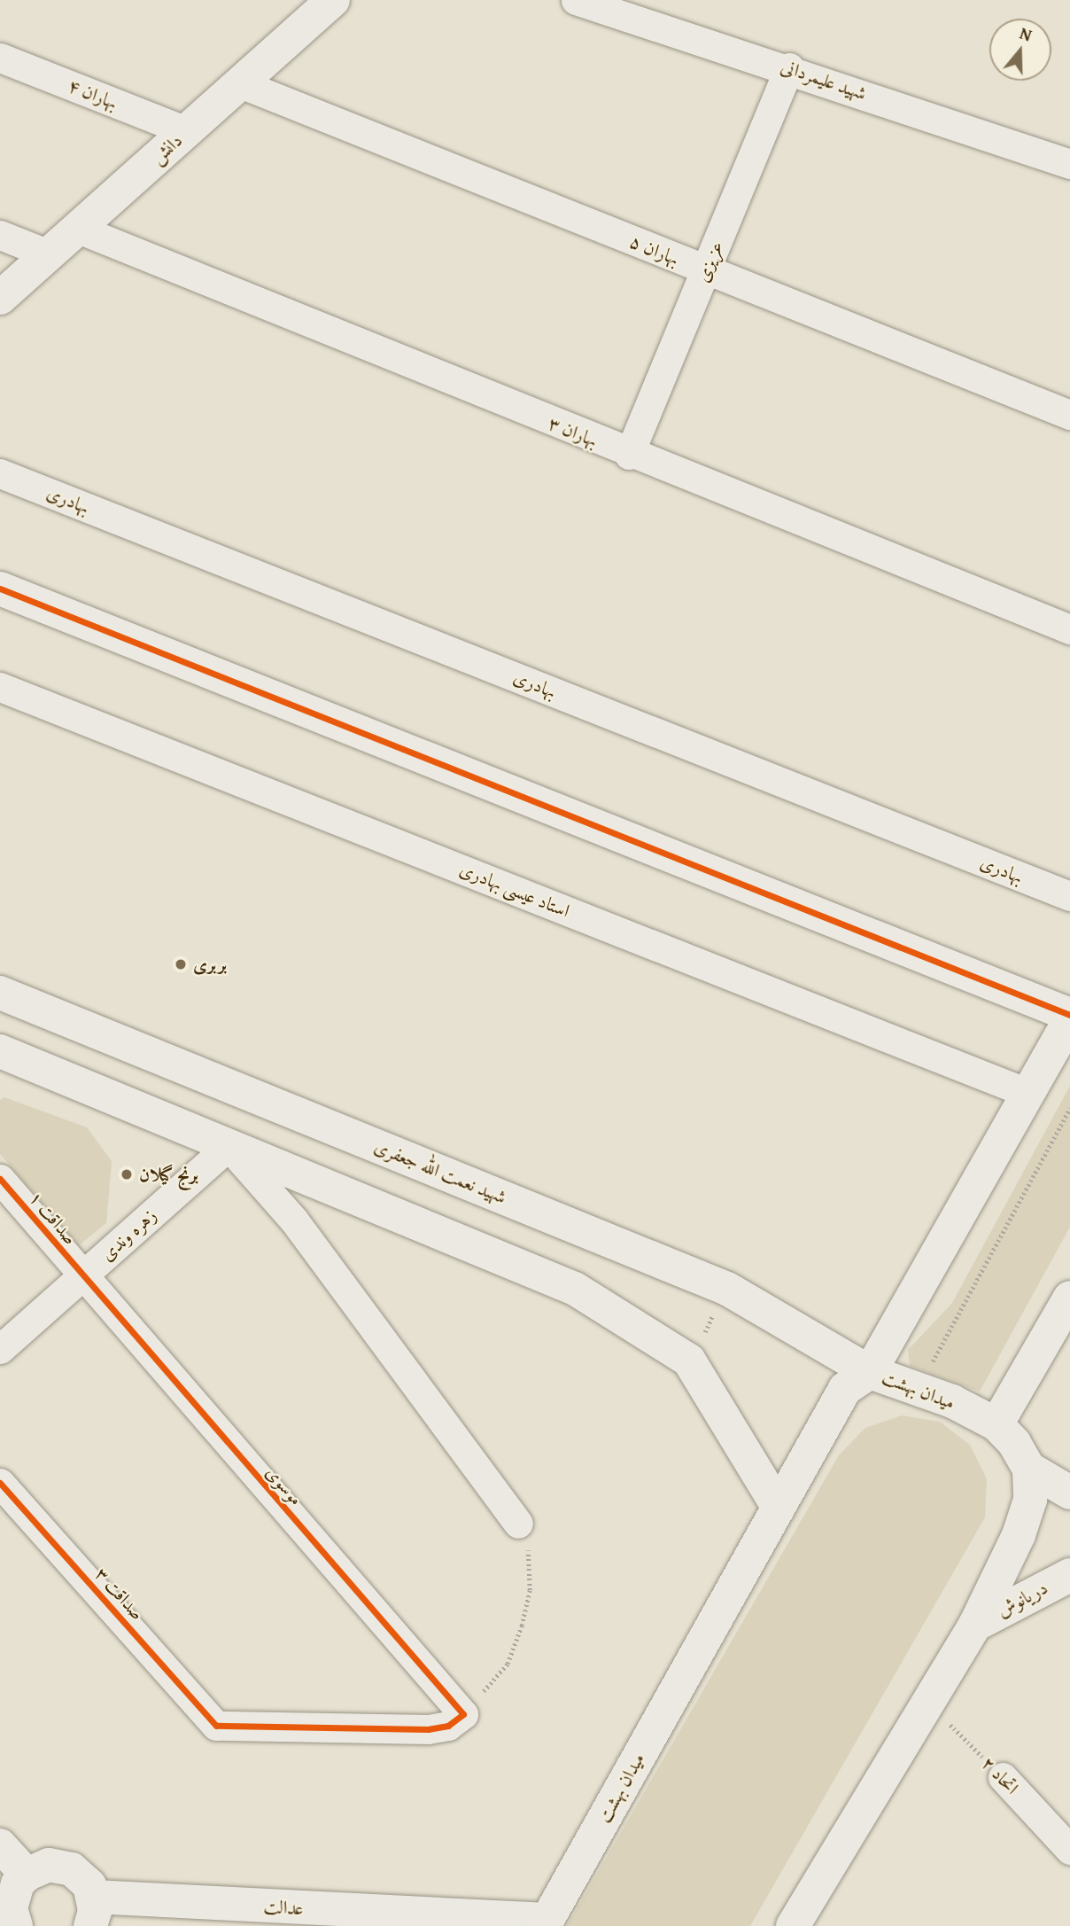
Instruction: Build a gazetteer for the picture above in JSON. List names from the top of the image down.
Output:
{
  "streets": {
    "main road": [
      "دانش",
      "شهید نعمت الله جعفری",
      "میدان بهشت",
      "دریانوش",
      "عدالت"
    ],
    "street": [
      "شهید علیمردانی",
      "بهاران ۴",
      "بهاران ۵",
      "عزیزی",
      "بهاران ۳",
      "بهادری",
      "استاد عیسی بهادری",
      "صداقت ۱",
      "زهره وندی",
      "موسوی",
      "صداقت ۳",
      "اتحاد ۲"
    ]
  },
  "crossings": [
    ["شهید علیمردانی", "عزیزی"],
    ["بهاران ۴", "دانش"],
    ["دانش", "بهاران ۵"],
    ["دانش", "بهاران ۳"],
    ["بهاران ۵", "عزیزی"],
    ["عزیزی", "بهاران ۳"],
    ["شهید نعمت الله جعفری", "میدان بهشت"],
    ["صداقت ۱", "زهره وندی"],
    ["صداقت ۱", "موسوی"],
    ["زهره وندی", "موسوی"],
    ["میدان بهشت", "دریانوش"],
    ["میدان بهشت", "اتحاد ۲"],
    ["میدان بهشت", "عدالت"],
    ["موسوی", "صداقت ۳"]
  ],
  "places": ["بربری", "برنج گیلان"],
  "north": "top"
}
